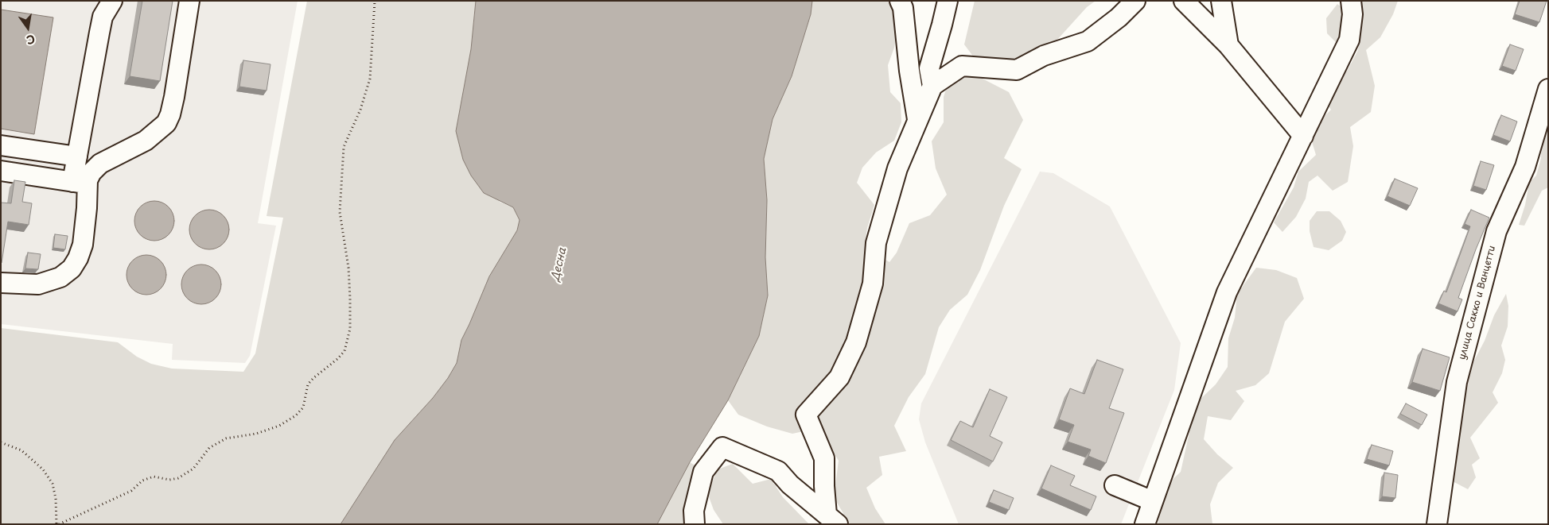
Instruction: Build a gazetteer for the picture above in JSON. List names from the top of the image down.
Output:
{
  "streets": {
    "street": ["улица Сакко и Ванцетти"]
  },
  "water": ["Десна"],
  "north": "bottom"
}
